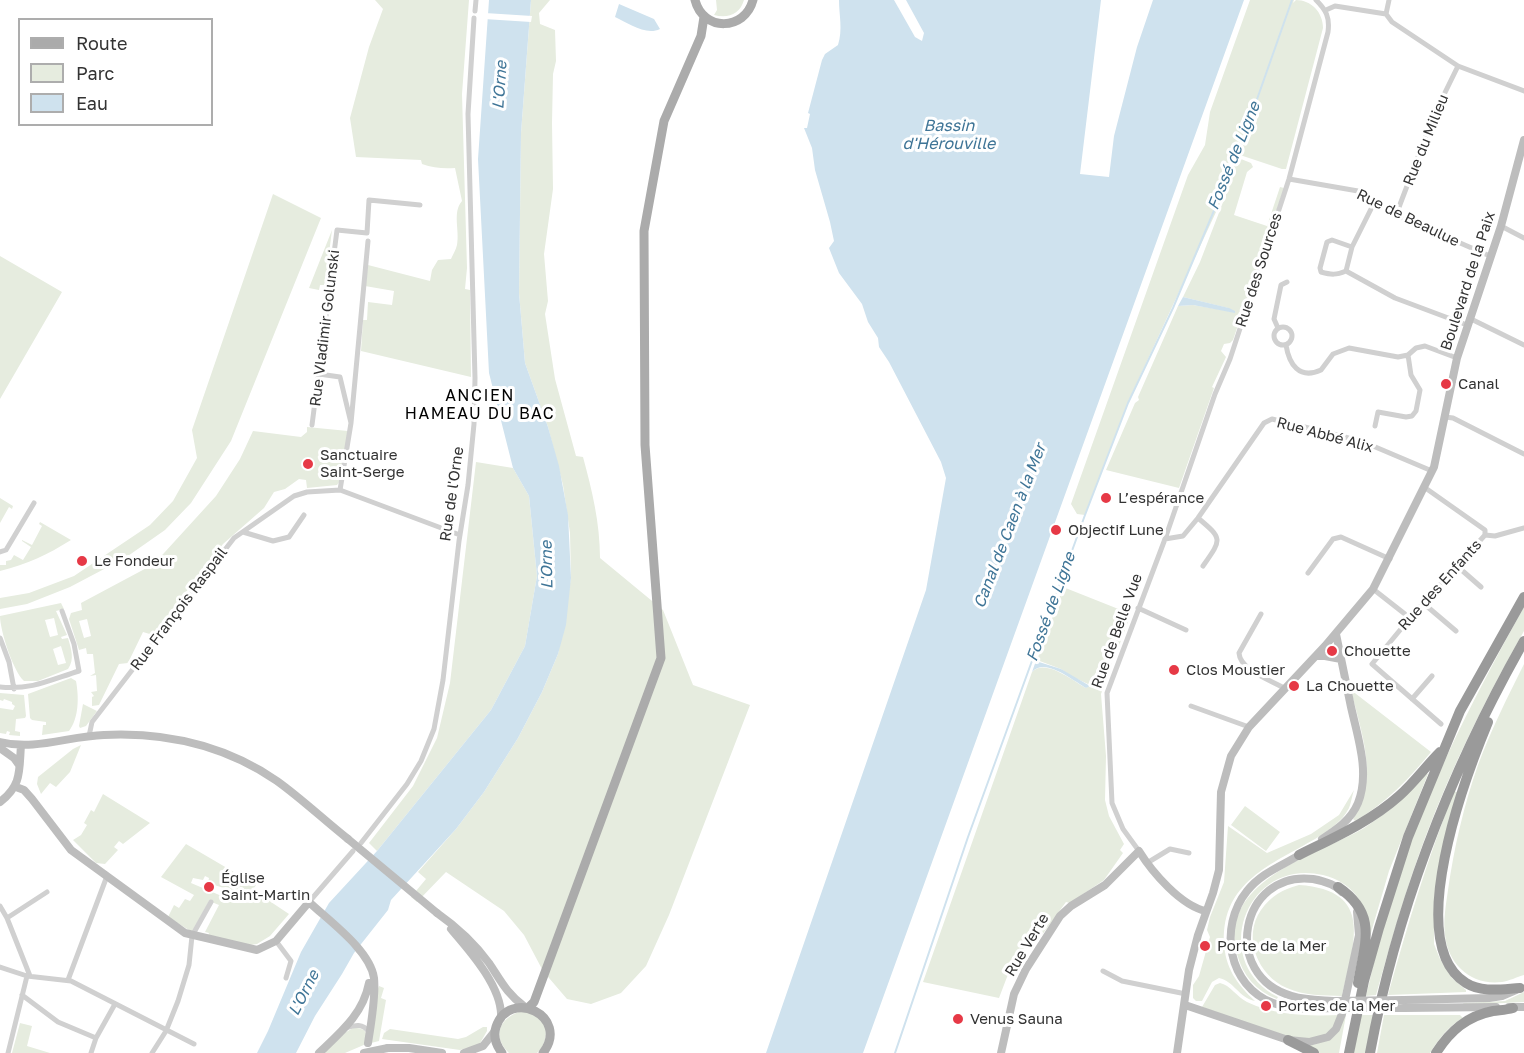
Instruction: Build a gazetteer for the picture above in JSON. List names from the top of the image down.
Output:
{
  "streets": {
    "street": [
      "Rue du Milieu",
      "Rue de Beaulue",
      "Rue des Sources",
      "Boulevard de la Paix",
      "Rue Vladimir Golunski",
      "Rue Abbé Alix",
      "Rue de l'Orne",
      "Rue des Enfants",
      "Rue François Raspail",
      "Rue de Belle Vue",
      "Rue Verte"
    ]
  },
  "crossings": [
    ["Rue du Milieu", "Rue de Beaulue"],
    ["Rue de Beaulue", "Rue des Sources"],
    ["Rue de Beaulue", "Boulevard de la Paix"],
    ["Rue des Sources", "Rue Abbé Alix"],
    ["Rue des Sources", "Rue de Belle Vue"],
    ["Boulevard de la Paix", "Rue Abbé Alix"],
    ["Boulevard de la Paix", "Rue de Belle Vue"],
    ["Rue Abbé Alix", "Rue de Belle Vue"],
    ["Rue de l'Orne", "Rue François Raspail"],
    ["Rue de Belle Vue", "Rue Verte"]
  ],
  "districts": ["ANCIEN HAMEAU DU BAC"],
  "water": [
    "L'Orne",
    "Bassin d'Hérouville",
    "Fossé de Ligne",
    "Canal de Caen à la Mer"
  ],
  "places": [
    "Canal",
    "Sanctuaire Saint-Serge",
    "L’espérance",
    "Objectif Lune",
    "Le Fondeur",
    "Chouette",
    "Clos Moustier",
    "La Chouette",
    "Église Saint-Martin",
    "Porte de la Mer",
    "Portes de la Mer",
    "Venus Sauna"
  ],
  "legend": ["Route", "Parc", "Eau"]
}
